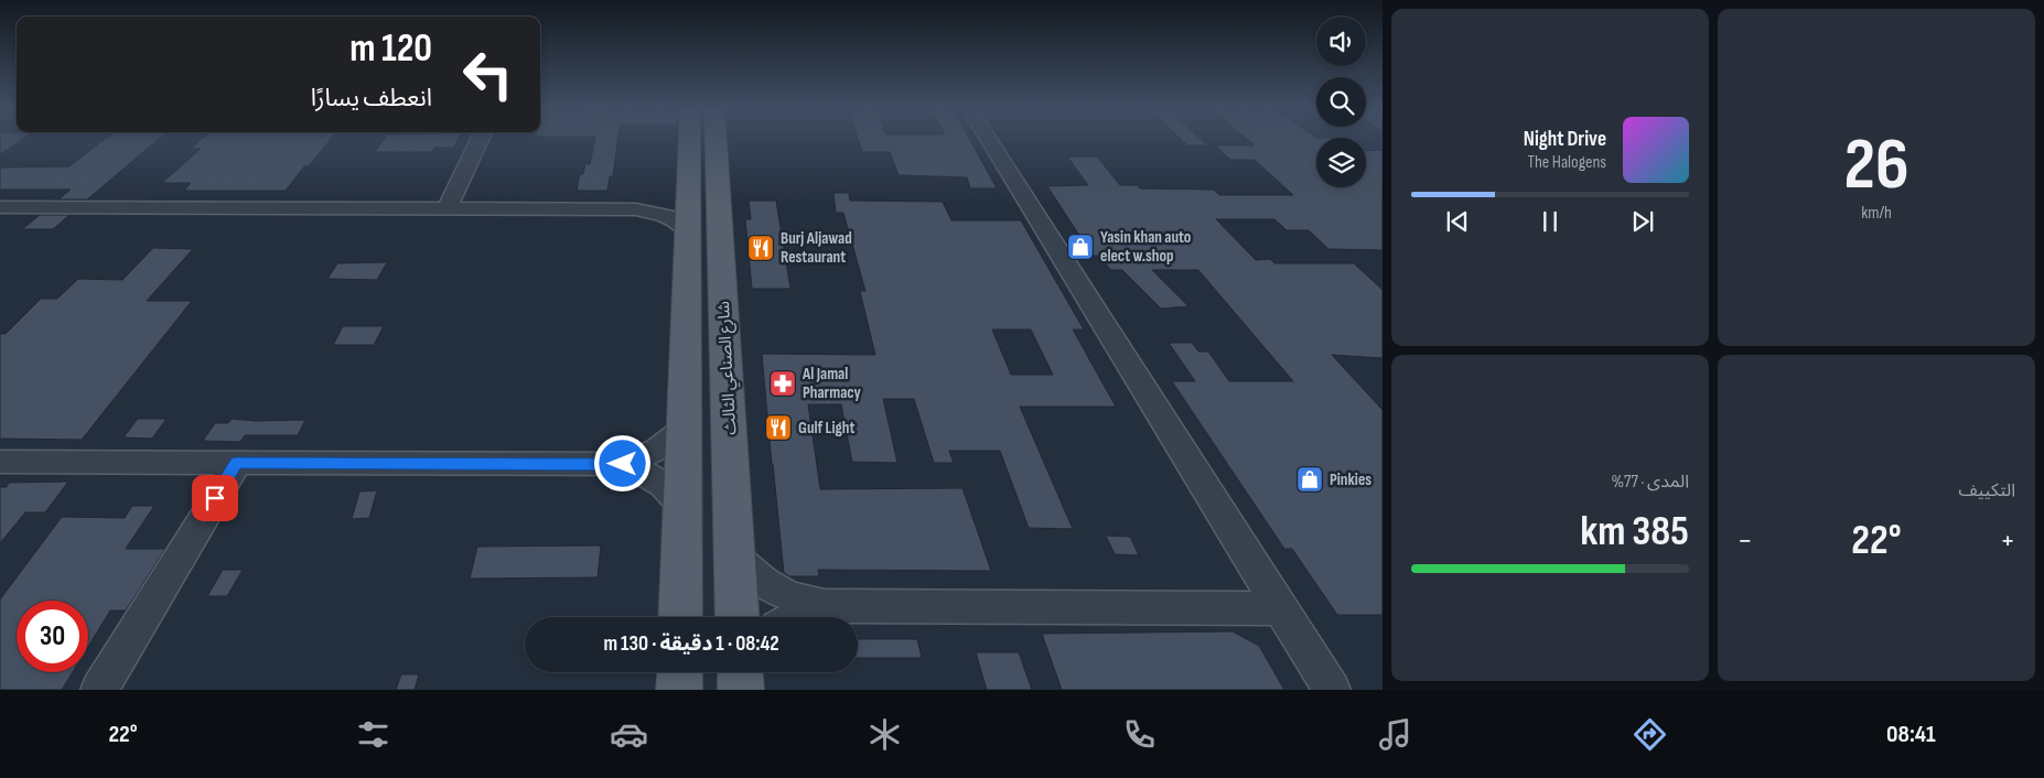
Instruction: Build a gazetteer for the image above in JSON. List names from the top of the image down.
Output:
{
  "streets": {
    "main road": ["شارع الصناعي الثالث"]
  },
  "places": {
    "shop": ["Yasin khan auto elect w.shop", "Pinkies"],
    "restaurant": ["Burj Aljawad Restaurant", "Gulf Light"],
    "pharmacy": ["Al Jamal Pharmacy"]
  },
  "page": {
    "tile": [
      ["26", "km/h"],
      "التكييف",
      ["المدى · 77%", "385 km"]
    ],
    "turn": ["120 m", "انعطف يسارًا"],
    "song": ["Night Drive", "The Halogens"],
    "heat": ["−", "22°", "+"],
    "limit": "30",
    "trip": "08:42 · 1 دقيقة · 130 m",
    "tabs": ["08:41", "22°"]
  }
}
